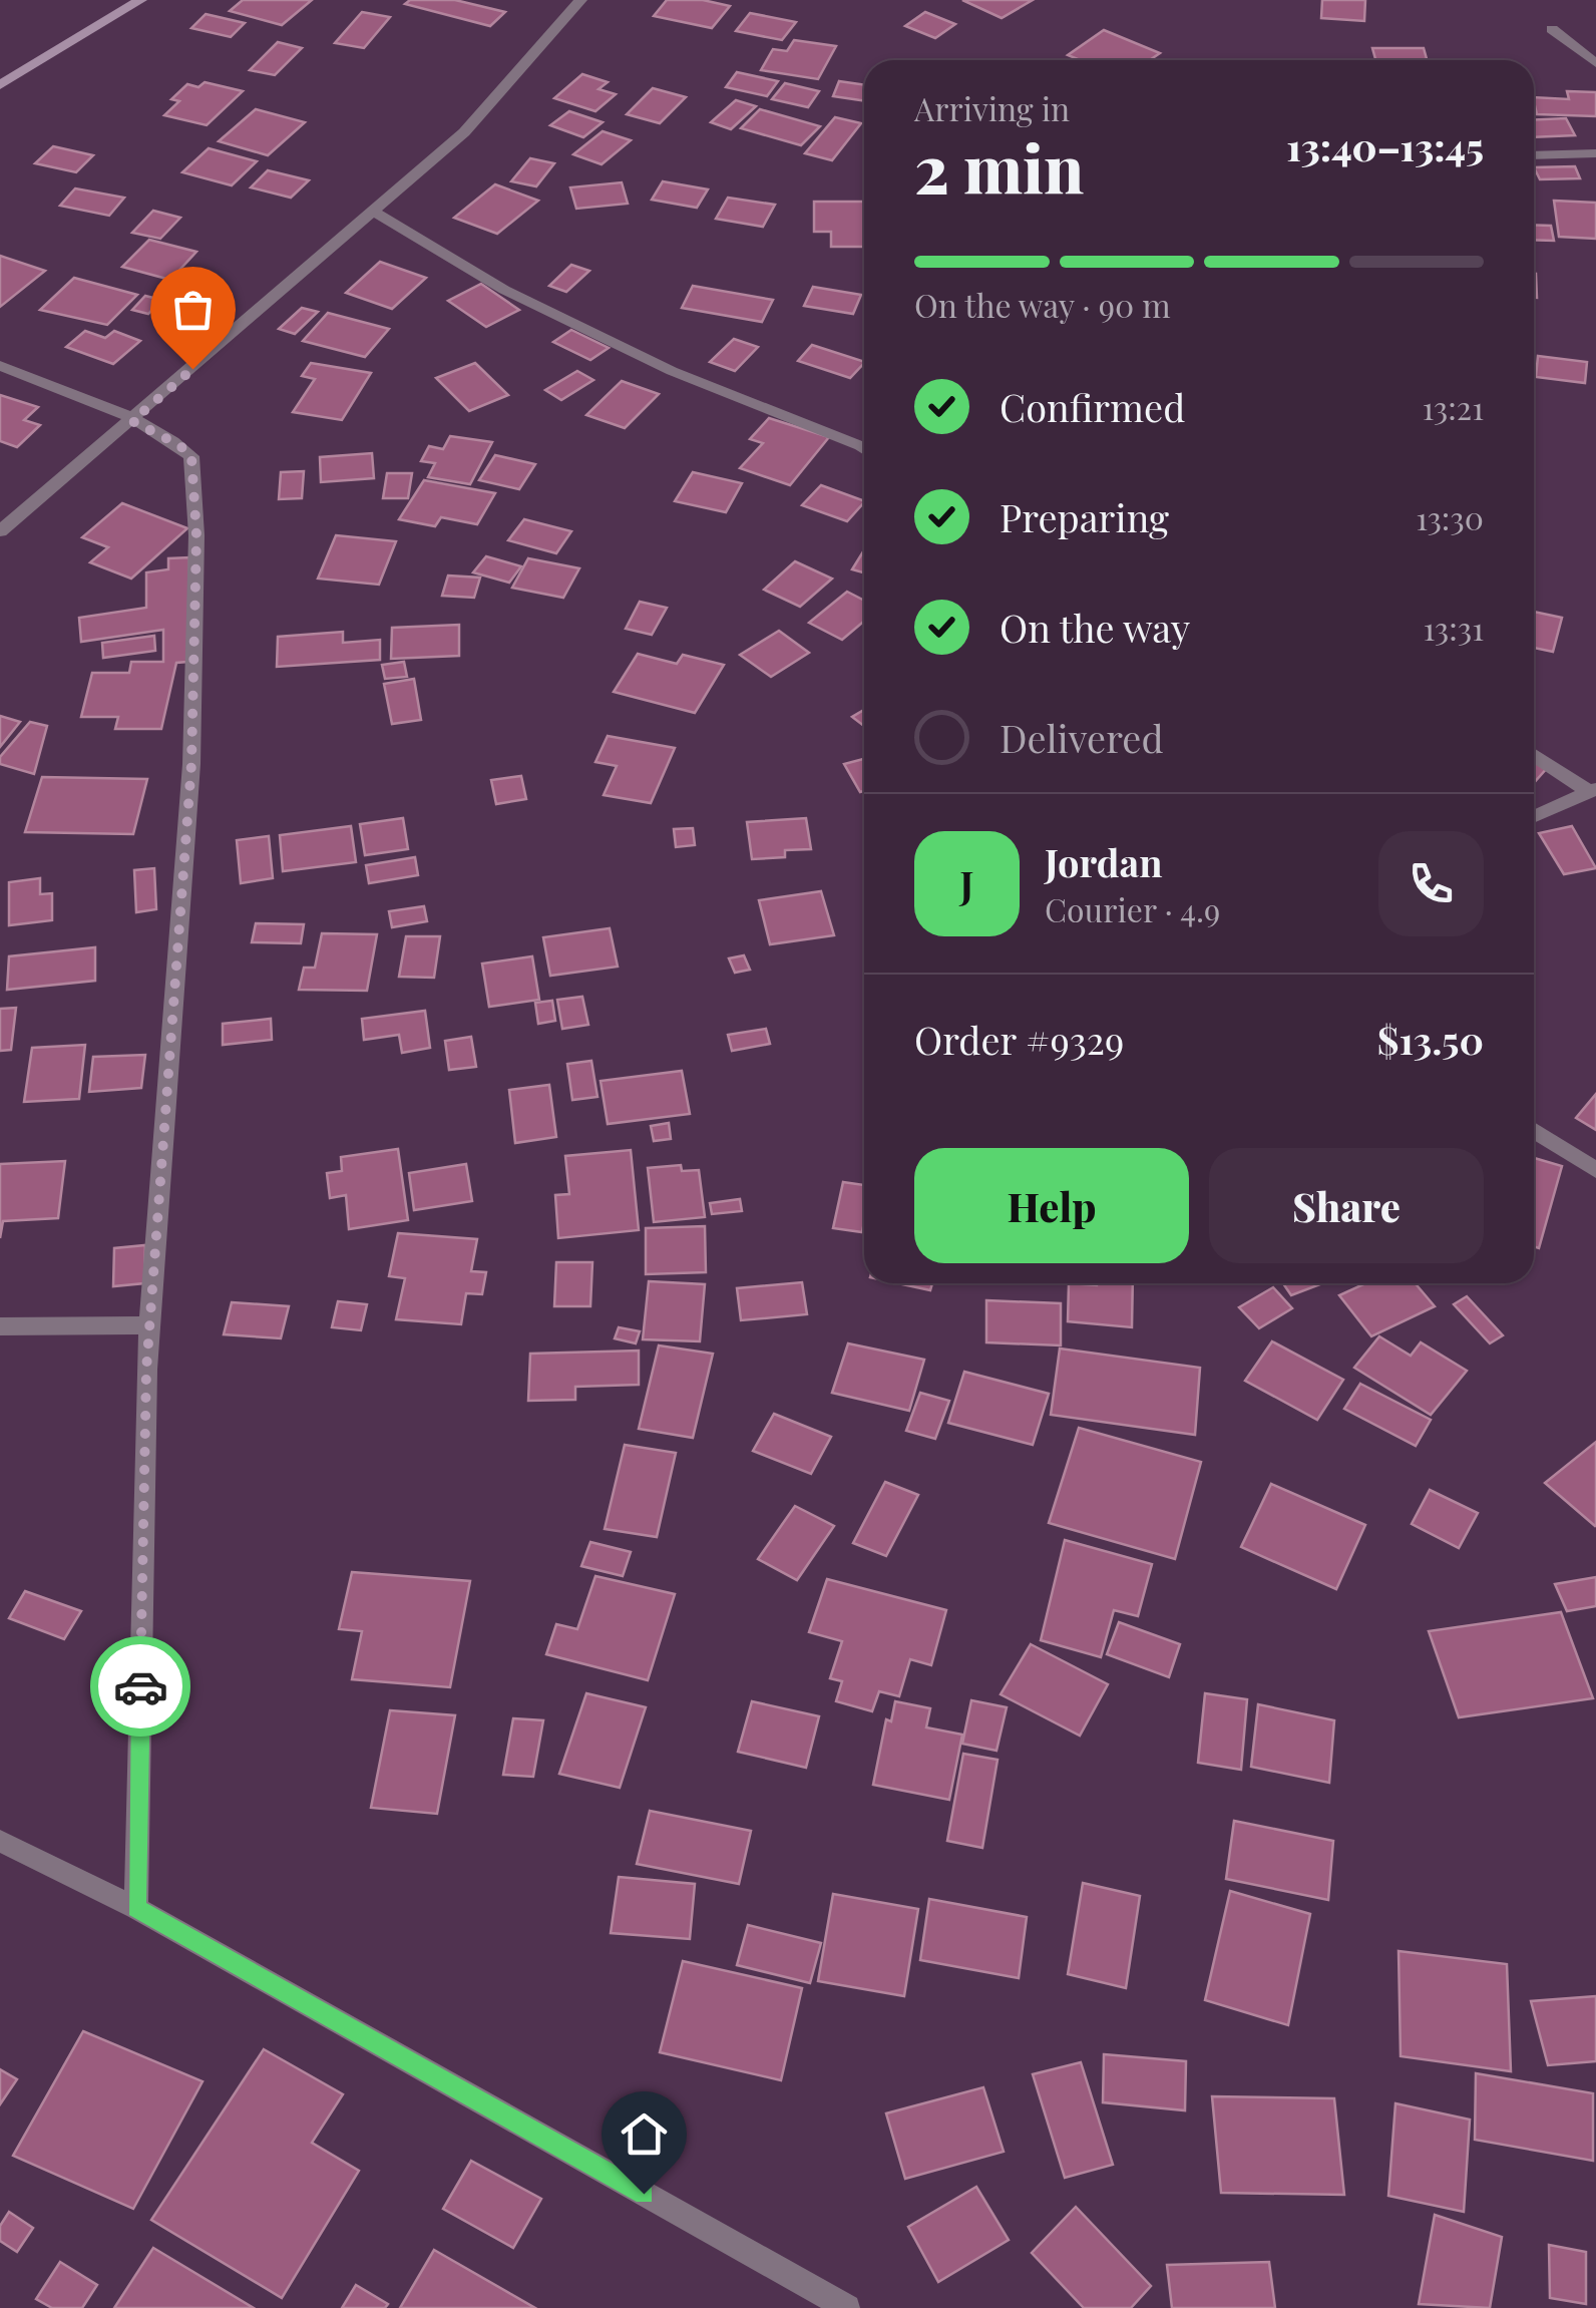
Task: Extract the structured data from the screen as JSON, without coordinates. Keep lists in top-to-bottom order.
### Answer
{
  "page": {
    "heading": ["2 min", "Arriving in", "13:40–13:45"],
    "panel": [
      "Jordan",
      "Courier · 4.9",
      "Order #9329",
      "$13.50"
    ],
    "bar": "On the way · 90 m",
    "list": [
      ["Confirmed", "13:21"],
      ["Preparing", "13:30"],
      ["On the way", "13:31"],
      "Delivered"
    ],
    "round": "J",
    "buttons": ["Help", "Share"]
  }
}
